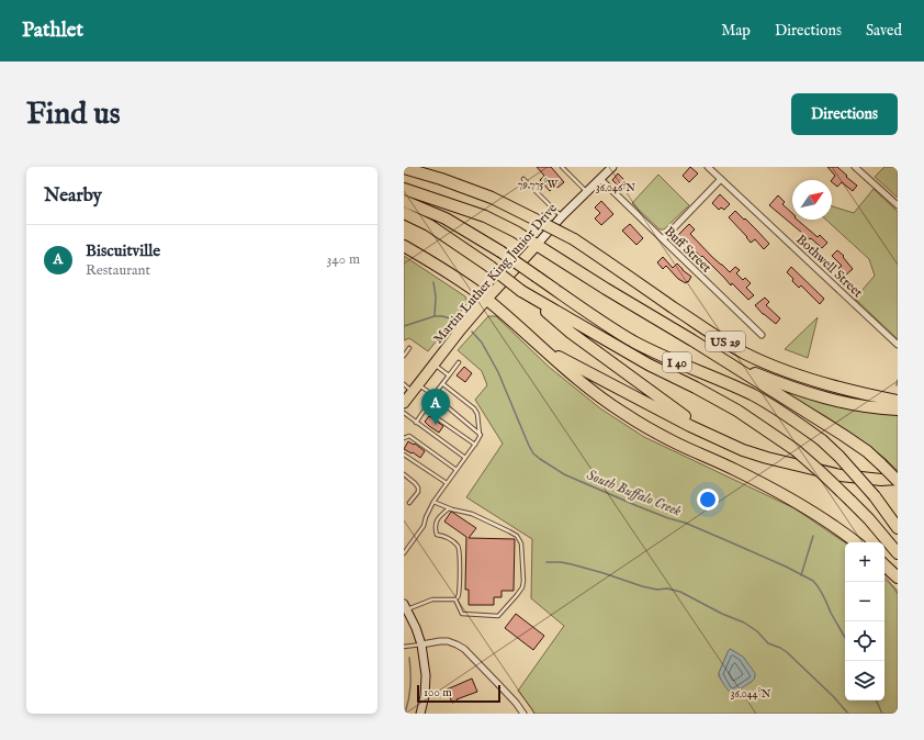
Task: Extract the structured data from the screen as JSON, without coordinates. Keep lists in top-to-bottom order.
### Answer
{
  "streets": {
    "highway": ["Martin Luther King Junior Drive", "US 29", "I 40"],
    "street": ["Buff Street", "Bothwell Street"]
  },
  "crossings": [
    ["Buff Street", "Martin Luther King Junior Drive"]
  ],
  "water": ["South Buffalo Creek"],
  "scale_bar": "100 m",
  "north": "top right",
  "page": {
    "header": "Pathlet",
    "nav": ["Map", "Directions", "Saved"],
    "buttons": "Directions",
    "title": "Find us",
    "heading": "Nearby",
    "list": [
      {
        "mark": "A",
        "name": "Biscuitville",
        "note": "Restaurant",
        "value": "340 m"
      }
    ],
    "pins": "A",
    "map_buttons": ["+", "−"],
    "scale": "100 m"
  },
  "coordinates": ["79.775°W", "36.046°N", "36.044°N"]
}
